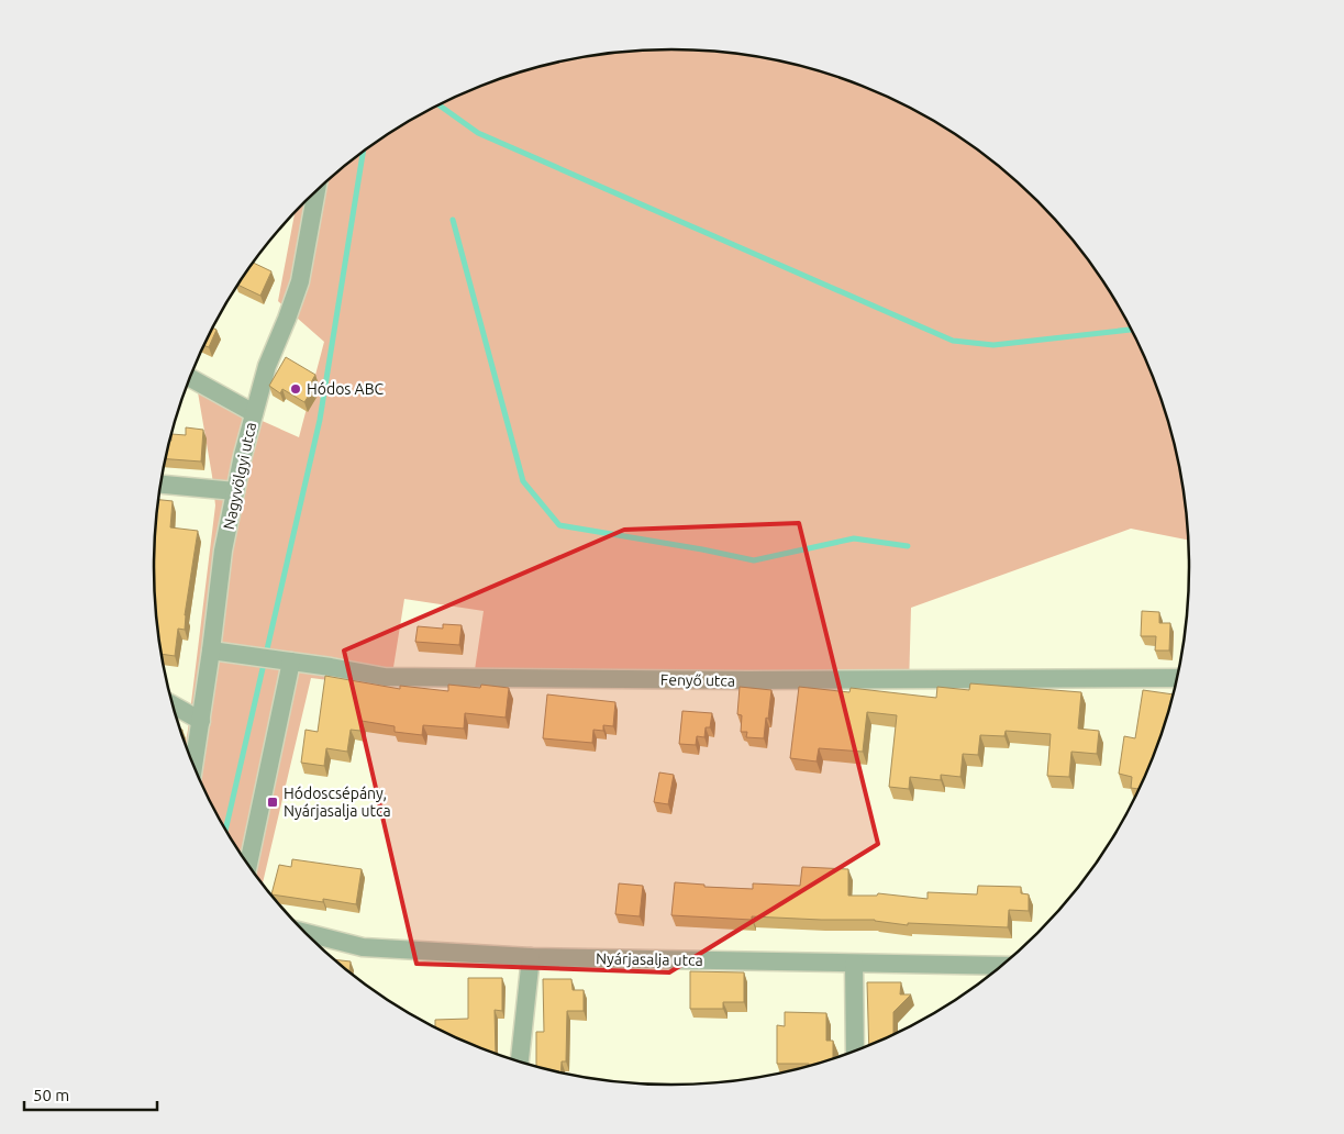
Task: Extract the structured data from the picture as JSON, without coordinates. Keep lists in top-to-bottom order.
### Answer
{
  "streets": {
    "street": ["Nagyvölgyi utca", "Fenyő utca", "Nyárjasalja utca"]
  },
  "crossings": [
    ["Nagyvölgyi utca", "Fenyő utca"]
  ],
  "places": {
    "other": ["Hódos ABC"],
    "transit": ["Hódoscsépány, Nyárjasalja utca"]
  },
  "scale_bar": "50 m"
}
